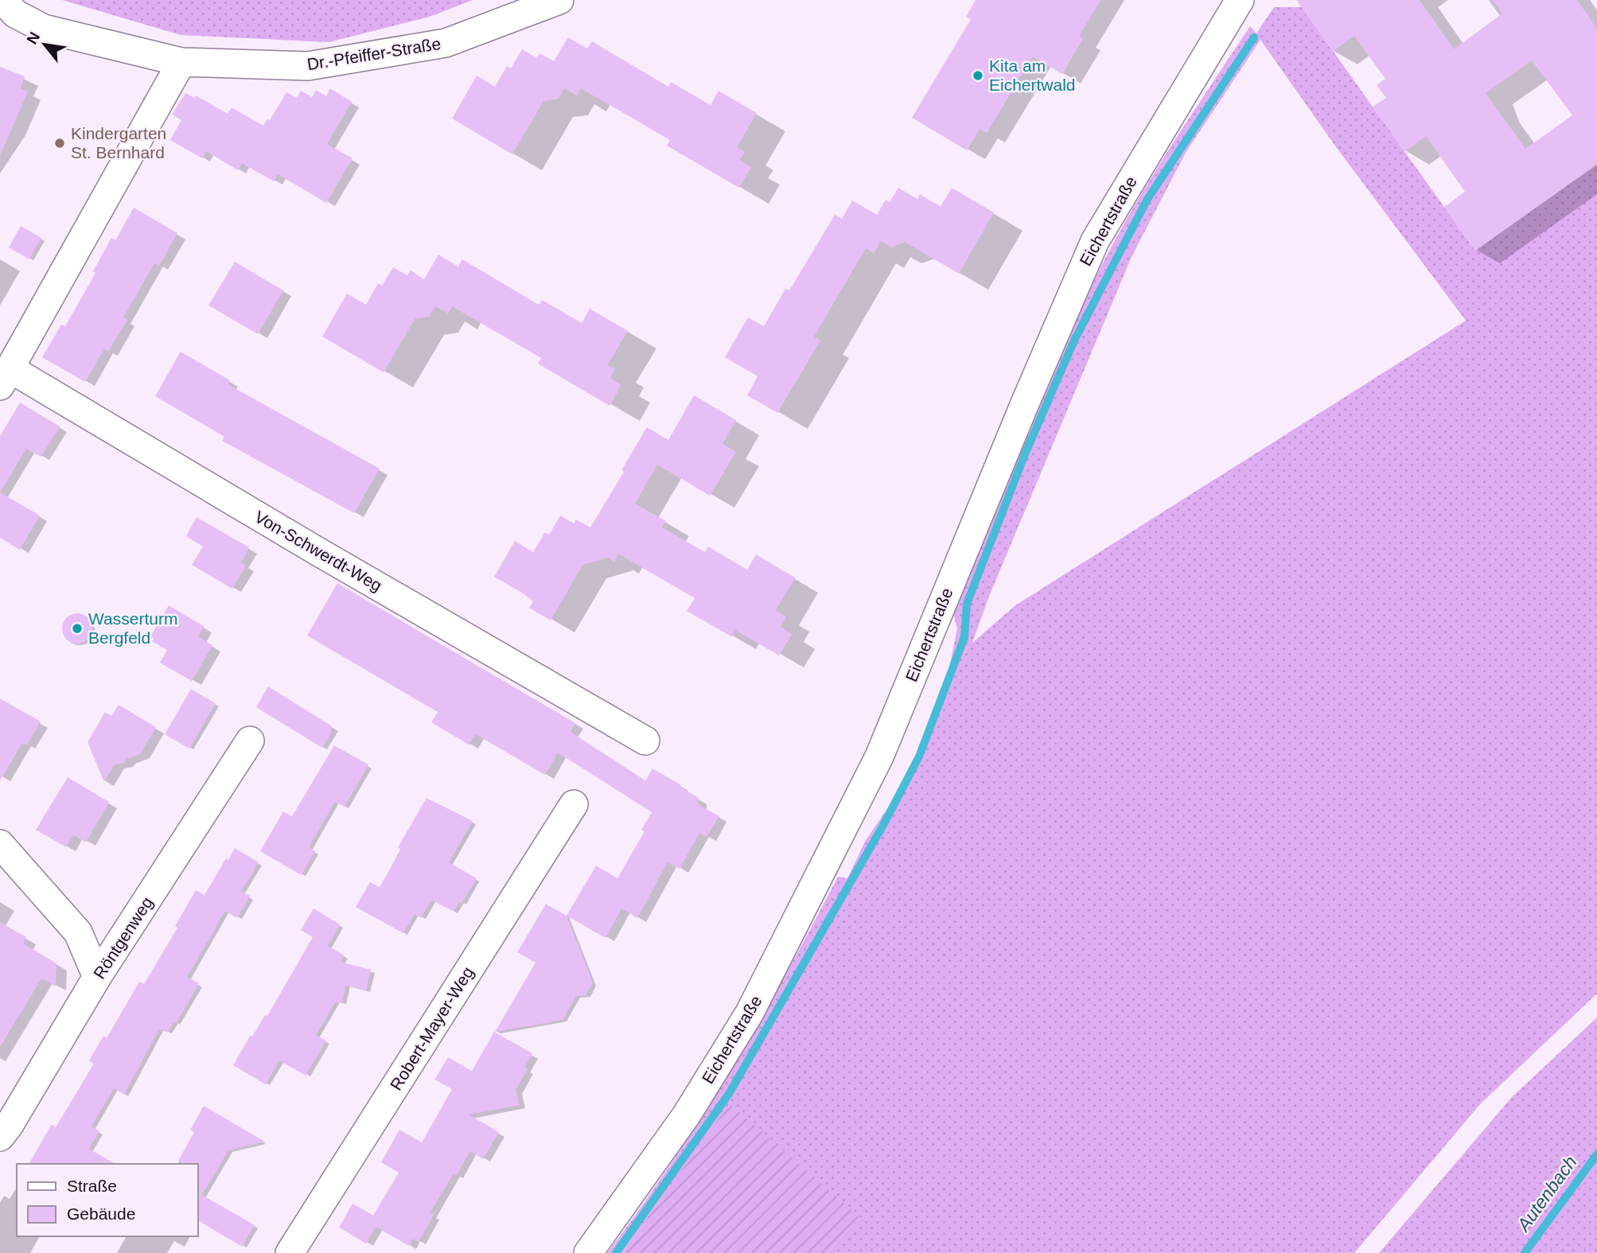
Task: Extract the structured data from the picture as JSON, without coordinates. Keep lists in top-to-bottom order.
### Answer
{
  "streets": {
    "street": [
      "Dr.-Pfeiffer-Straße",
      "Eichertstraße",
      "Von-Schwerdt-Weg",
      "Röntgenweg",
      "Robert-Mayer-Weg"
    ]
  },
  "water": ["Autenbach"],
  "places": ["Kita am Eichertwald", "Kindergarten St. Bernhard", "Wasserturm Bergfeld"],
  "legend": ["Straße", "Gebäude"],
  "north": "top left"
}
